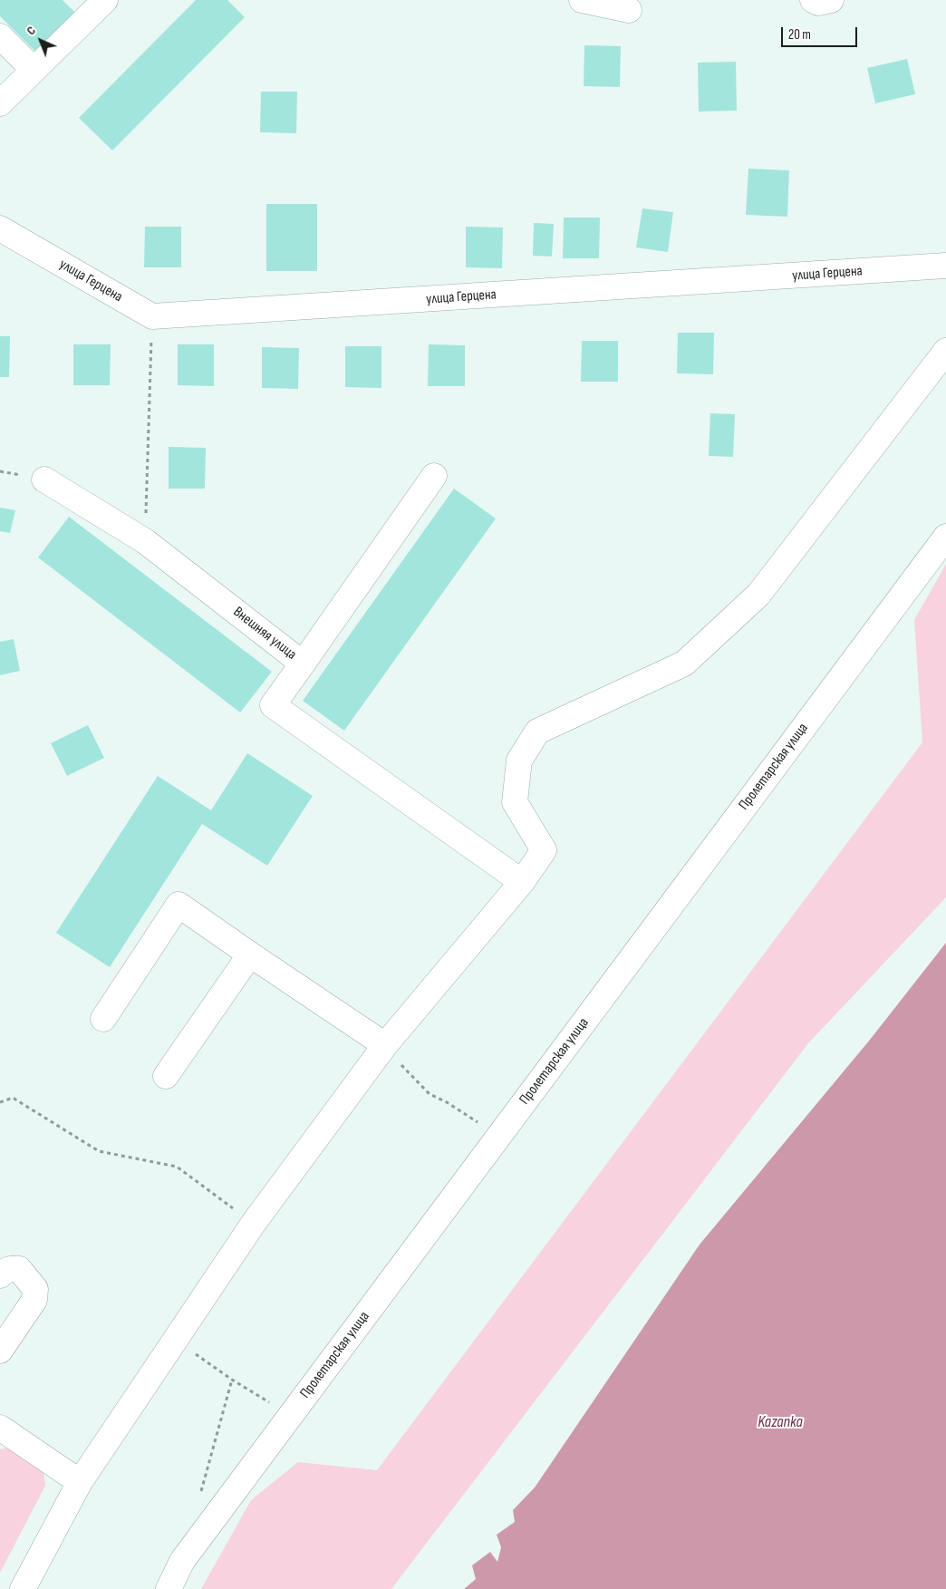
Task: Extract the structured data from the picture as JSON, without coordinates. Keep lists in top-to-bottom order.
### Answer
{
  "streets": {
    "street": ["улица Герцена", "Внешняя улица", "Пролетарская улица"]
  },
  "water": ["Kazanka"],
  "scale_bar": "20 m",
  "north": "top left"
}
